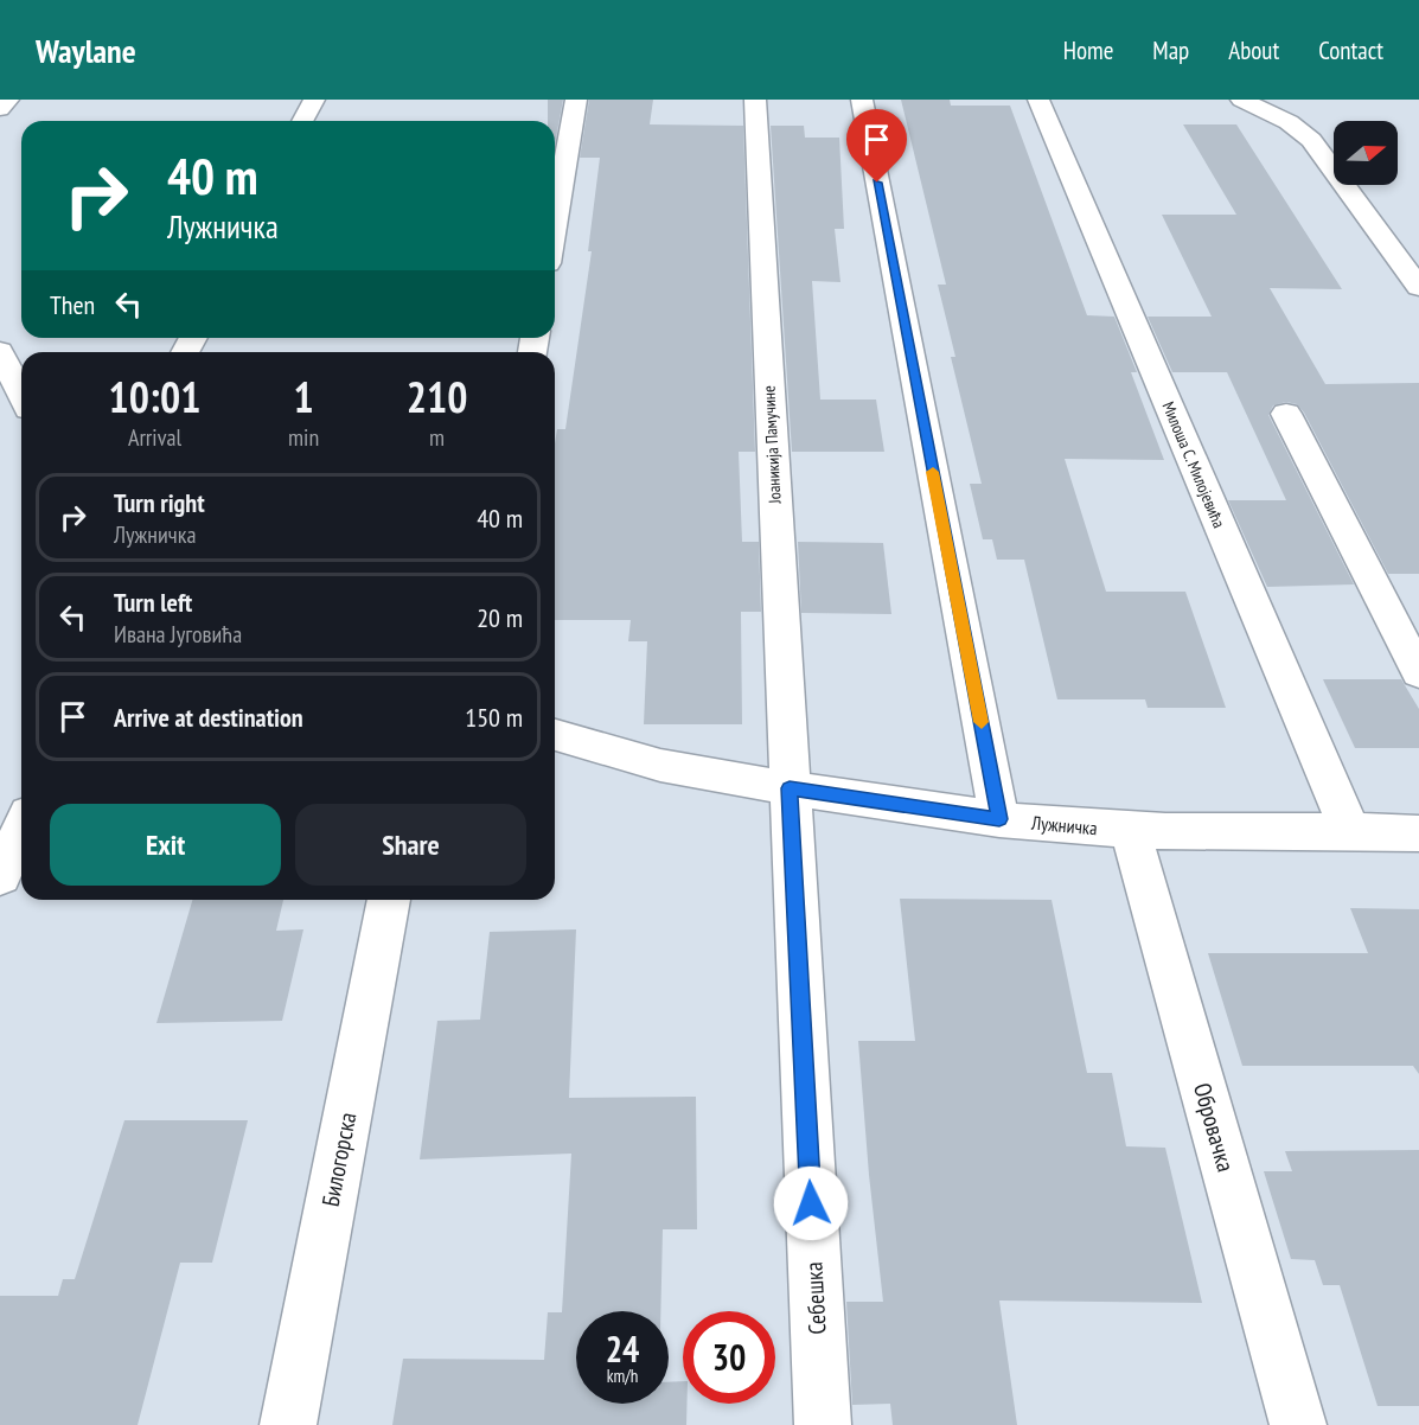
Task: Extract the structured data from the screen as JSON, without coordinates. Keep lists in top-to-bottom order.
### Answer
{
  "streets": {
    "street": [
      "Јоаникија Памучине",
      "Милоша С. Милојевића",
      "Лужничка",
      "Обровачка",
      "Билогорска",
      "Себешка"
    ]
  },
  "crossings": [
    ["Јоаникија Памучине", "Лужничка"],
    ["Јоаникија Памучине", "Себешка"],
    ["Милоша С. Милојевића", "Лужничка"],
    ["Лужничка", "Обровачка"],
    ["Лужничка", "Себешка"]
  ],
  "north": "right",
  "page": {
    "header": "Waylane",
    "nav": [
      "Home",
      "Map",
      "About",
      "Contact"
    ],
    "turn": ["40 m", "Лужничка"],
    "then": "Then",
    "eta": [
      "10:01",
      "Arrival",
      "1",
      "min",
      "210",
      "m"
    ],
    "list": [
      {
        "name": "Turn right",
        "note": "Лужничка",
        "value": "40 m"
      },
      {
        "name": "Turn left",
        "note": "Ивана Југовића",
        "value": "20 m"
      },
      {
        "name": "Arrive at destination",
        "value": "150 m"
      }
    ],
    "buttons": ["Exit", "Share"],
    "speed": "24 km/h",
    "limit": "30"
  }
}
